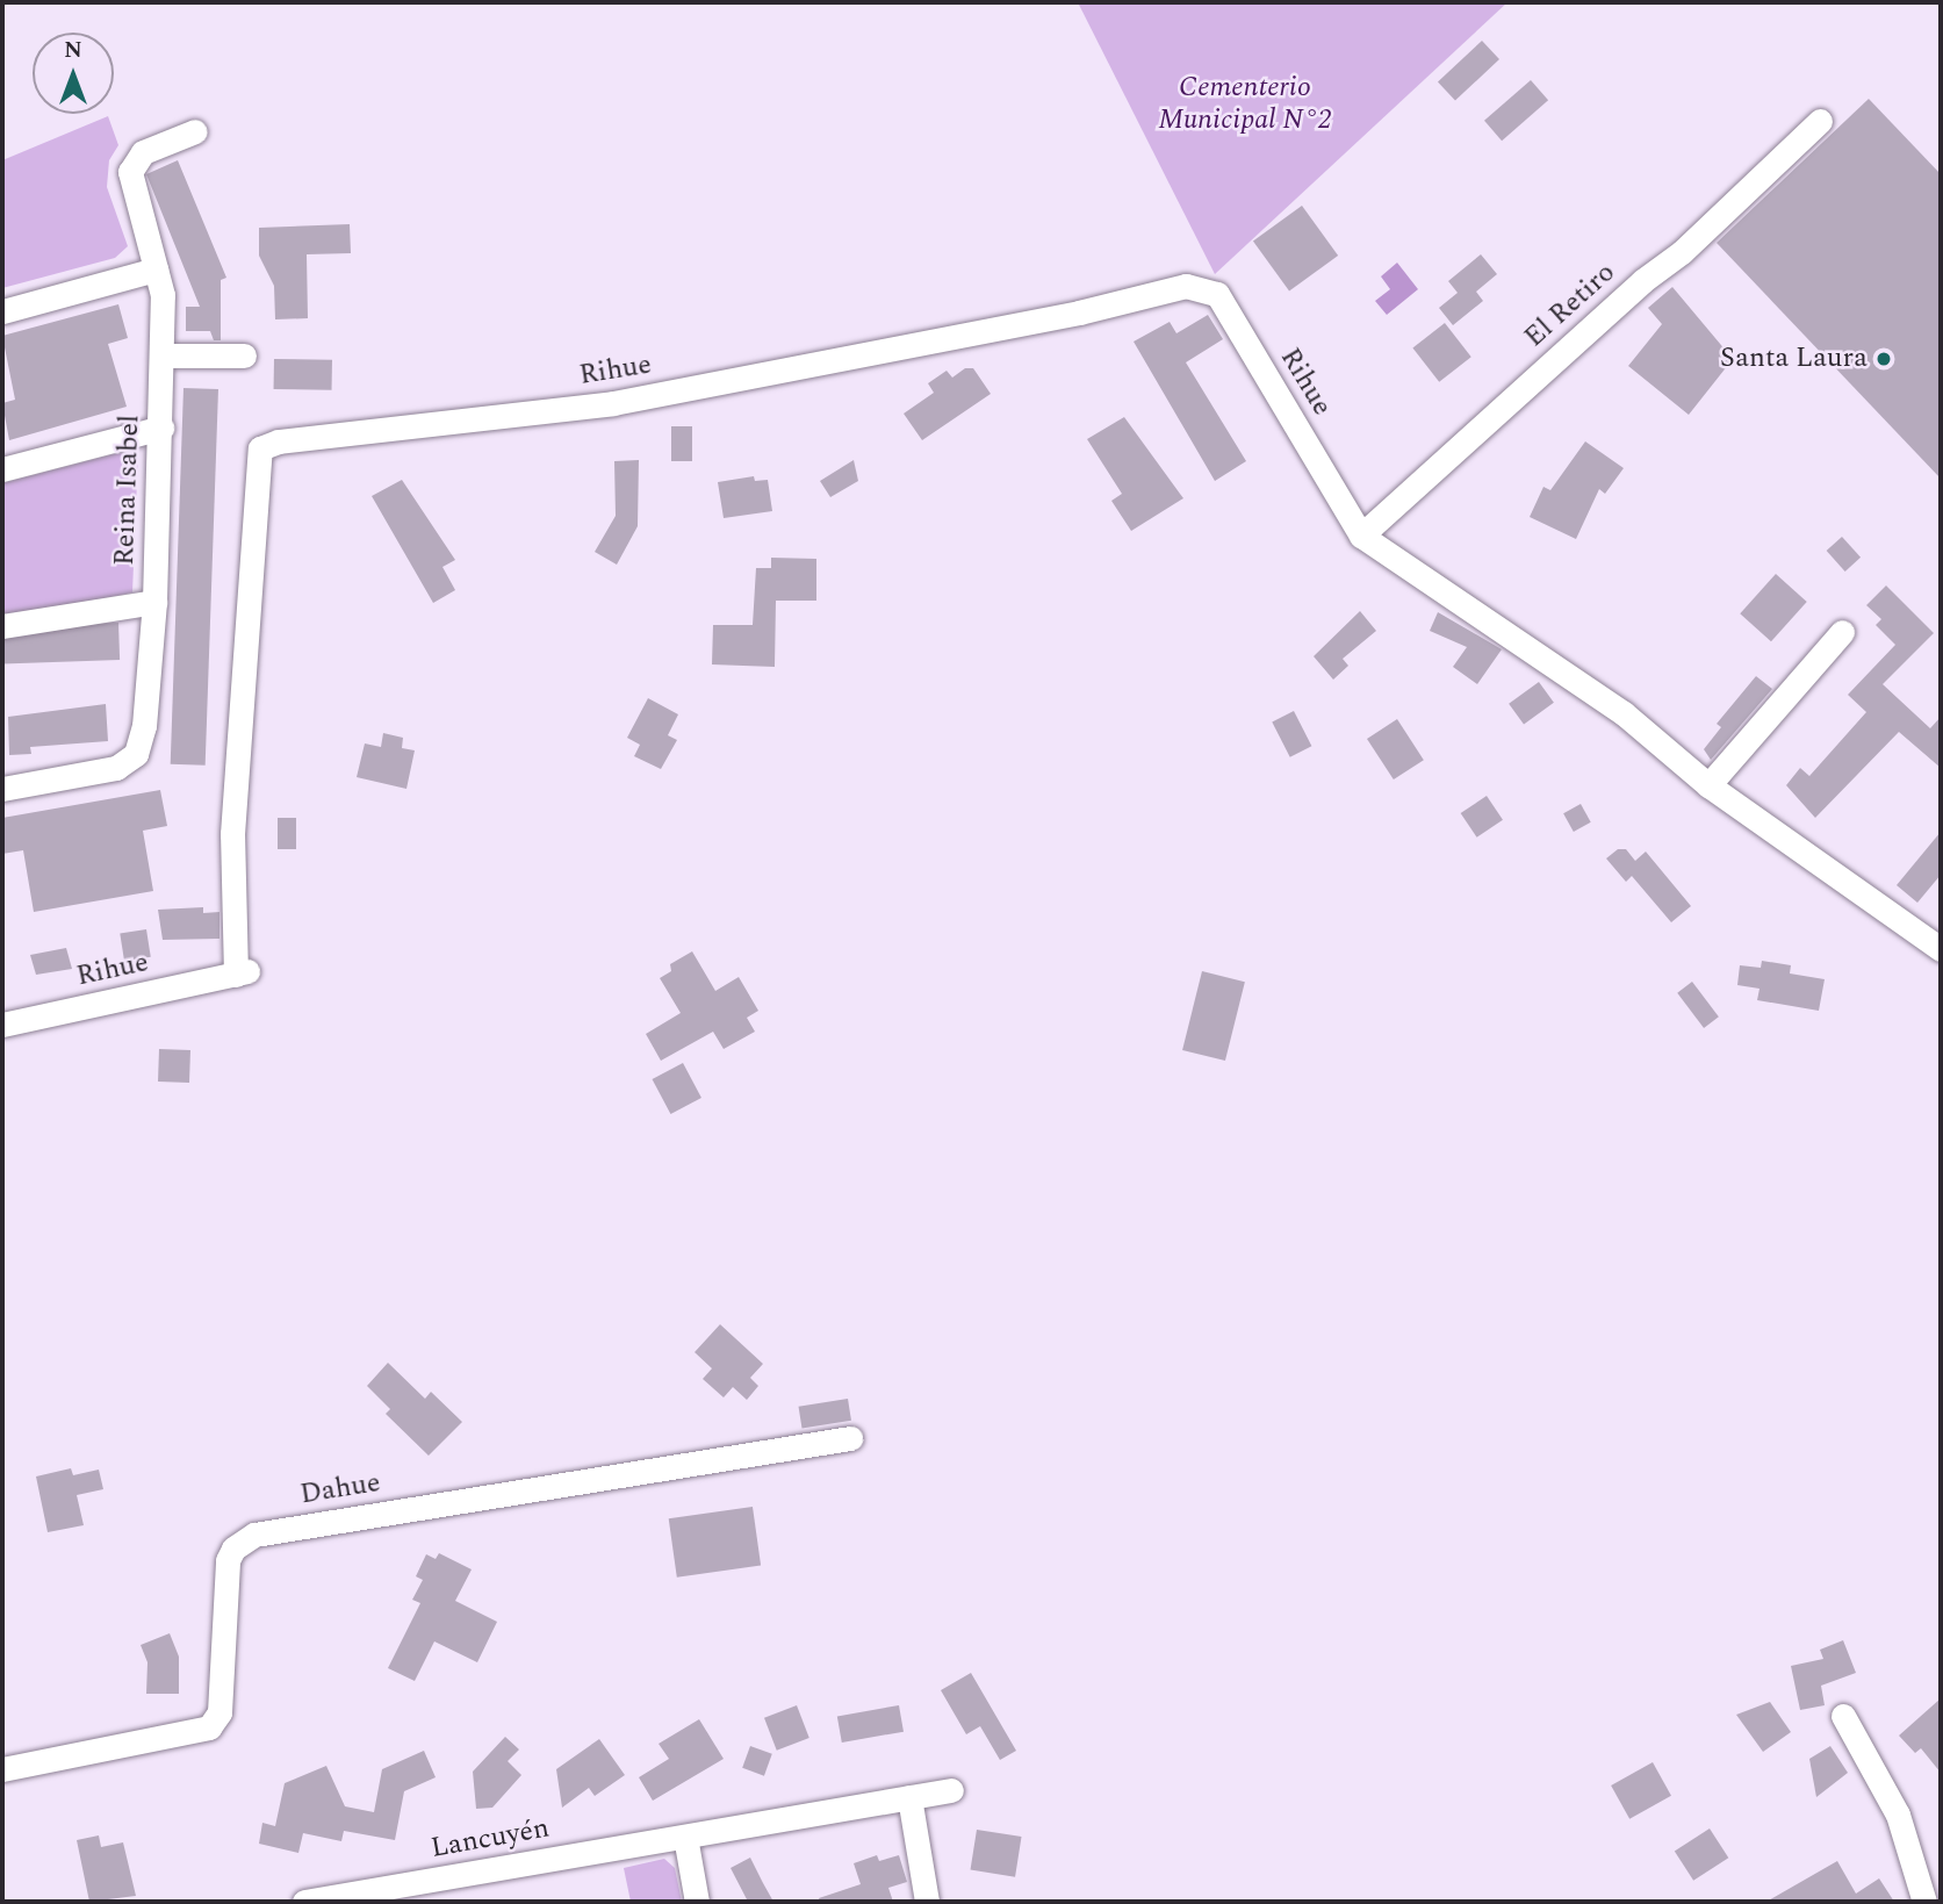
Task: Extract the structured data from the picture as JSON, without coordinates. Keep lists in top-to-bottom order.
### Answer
{
  "streets": {
    "street": [
      "El Retiro",
      "Rihue",
      "Reina Isabel",
      "Dahue",
      "Lancuyén"
    ]
  },
  "crossings": [
    ["El Retiro", "Rihue"]
  ],
  "parks": ["Cementerio Municipal N°2"],
  "places": ["Santa Laura"],
  "north": "top"
}
